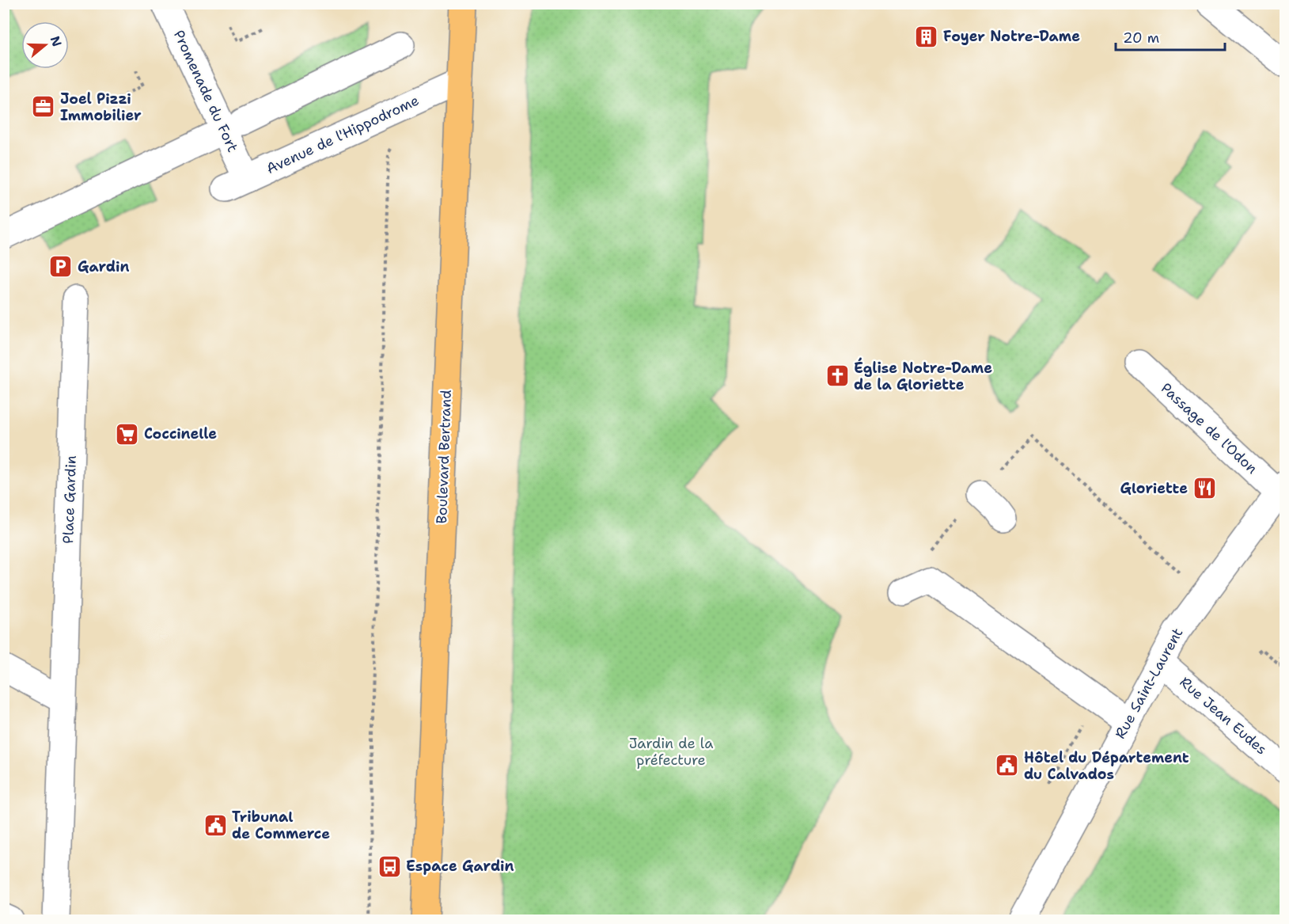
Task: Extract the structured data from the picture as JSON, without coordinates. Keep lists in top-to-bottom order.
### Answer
{
  "streets": {
    "main road": ["Boulevard Bertrand"],
    "street": [
      "Promenade du Fort",
      "Avenue de l'Hippodrome",
      "Passage de l'Odon",
      "Place Gardin",
      "Rue Saint-Laurent",
      "Rue Jean Eudes"
    ]
  },
  "crossings": [
    ["Promenade du Fort", "Avenue de l'Hippodrome"],
    ["Avenue de l'Hippodrome", "Boulevard Bertrand"],
    ["Passage de l'Odon", "Rue Saint-Laurent"],
    ["Rue Saint-Laurent", "Rue Jean Eudes"]
  ],
  "parks": ["Jardin de la préfecture"],
  "places": {
    "building": ["Foyer Notre-Dame"],
    "office": ["Joel Pizzi Immobilier"],
    "parking": ["Gardin"],
    "church": ["Église Notre-Dame de la Gloriette"],
    "supermarket": ["Coccinelle"],
    "restaurant": ["Gloriette"],
    "public building": ["Hôtel du Département du Calvados", "Tribunal de Commerce"],
    "bus stop": ["Espace Gardin"]
  },
  "scale_bar": "20 m",
  "north": "right"
}
